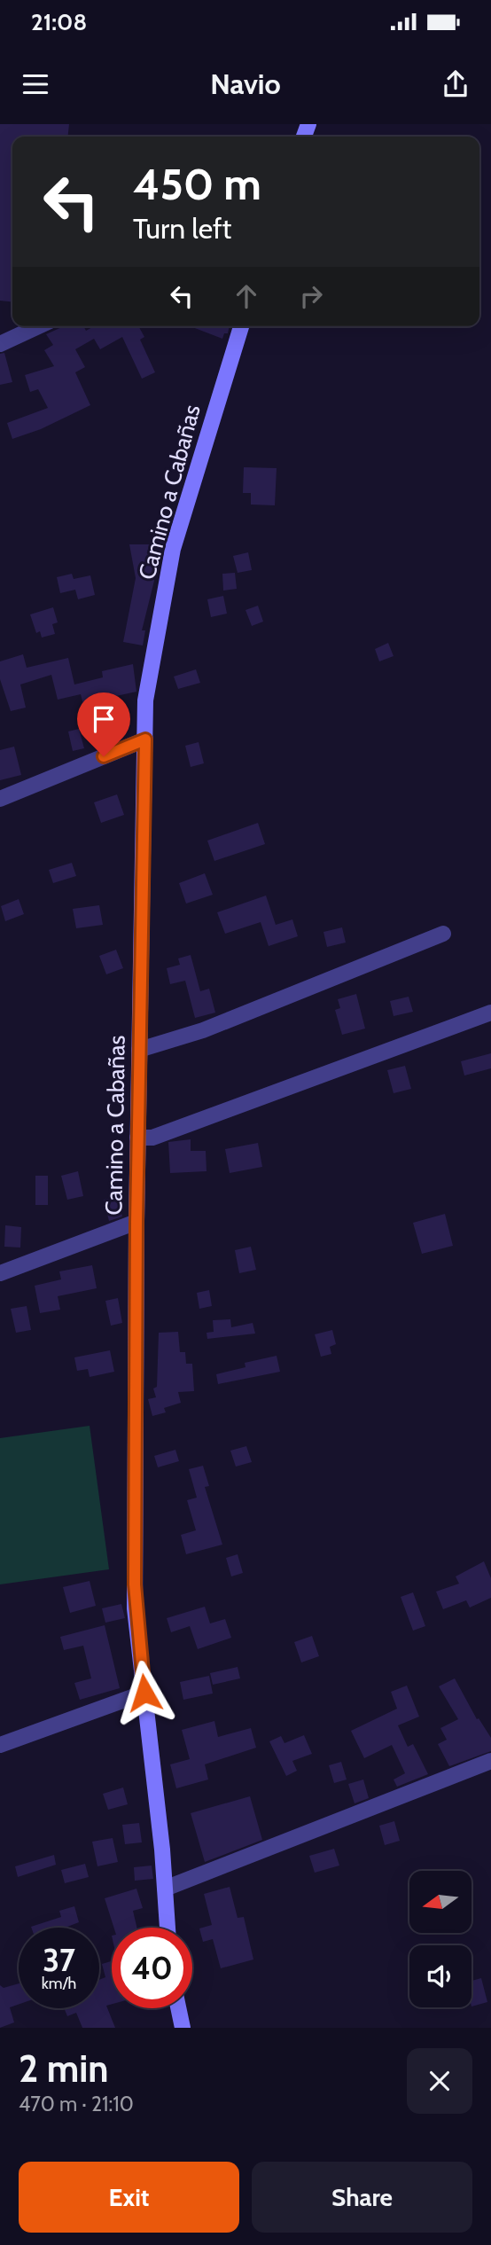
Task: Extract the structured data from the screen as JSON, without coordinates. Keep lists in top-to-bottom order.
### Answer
{
  "streets": {
    "street": ["Camino a Cabañas"]
  },
  "north": "left",
  "page": {
    "status": "21:08",
    "header": "Navio",
    "turn": ["450 m", "Turn left"],
    "speed": "37 km/h",
    "limit": "40",
    "heading": ["2 min", "470 m · 21:10"],
    "buttons": ["Exit", "Share"]
  }
}
